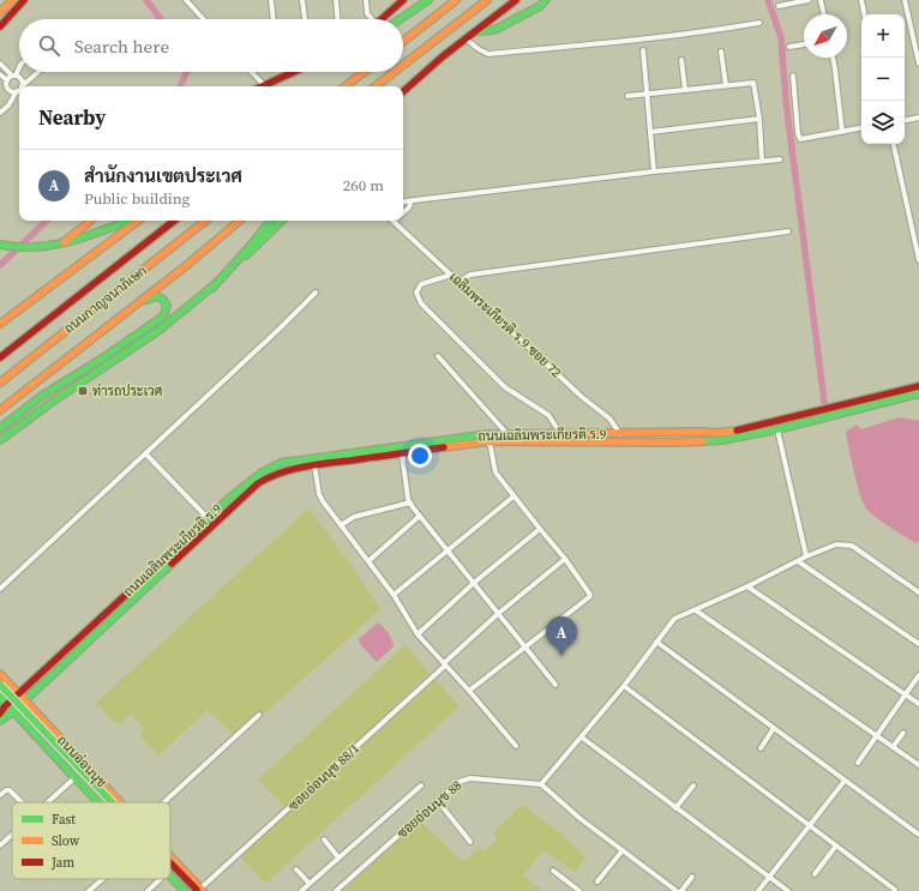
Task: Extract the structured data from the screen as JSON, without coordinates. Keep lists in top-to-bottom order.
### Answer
{
  "streets": {
    "main road": ["ถนนกาญจนาภิเษก", "ถนนเฉลิมพระเกียรติ ร.9", "ถนนอ่อนนุช"],
    "street": ["เฉลิมพระเกียรติ ร.9 ซอย 72", "ซอยอ่อนนุช 88/1", "ซอยอ่อนนุช 88"]
  },
  "crossings": [
    ["เฉลิมพระเกียรติ ร.9 ซอย 72", "ถนนเฉลิมพระเกียรติ ร.9"],
    ["ถนนเฉลิมพระเกียรติ ร.9", "ถนนอ่อนนุช"],
    ["ถนนอ่อนนุช", "ซอยอ่อนนุช 88/1"]
  ],
  "places": {
    "transit": ["ท่ารถประเวศ"]
  },
  "legend": ["Fast", "Slow", "Jam"],
  "north": "bottom left",
  "page": {
    "map_buttons": ["+", "−"],
    "search": "Search here",
    "heading": "Nearby",
    "list": [
      {
        "mark": "A",
        "name": "สำนักงานเขตประเวศ",
        "note": "Public building",
        "value": "260 m"
      }
    ],
    "pins": "A"
  }
}
